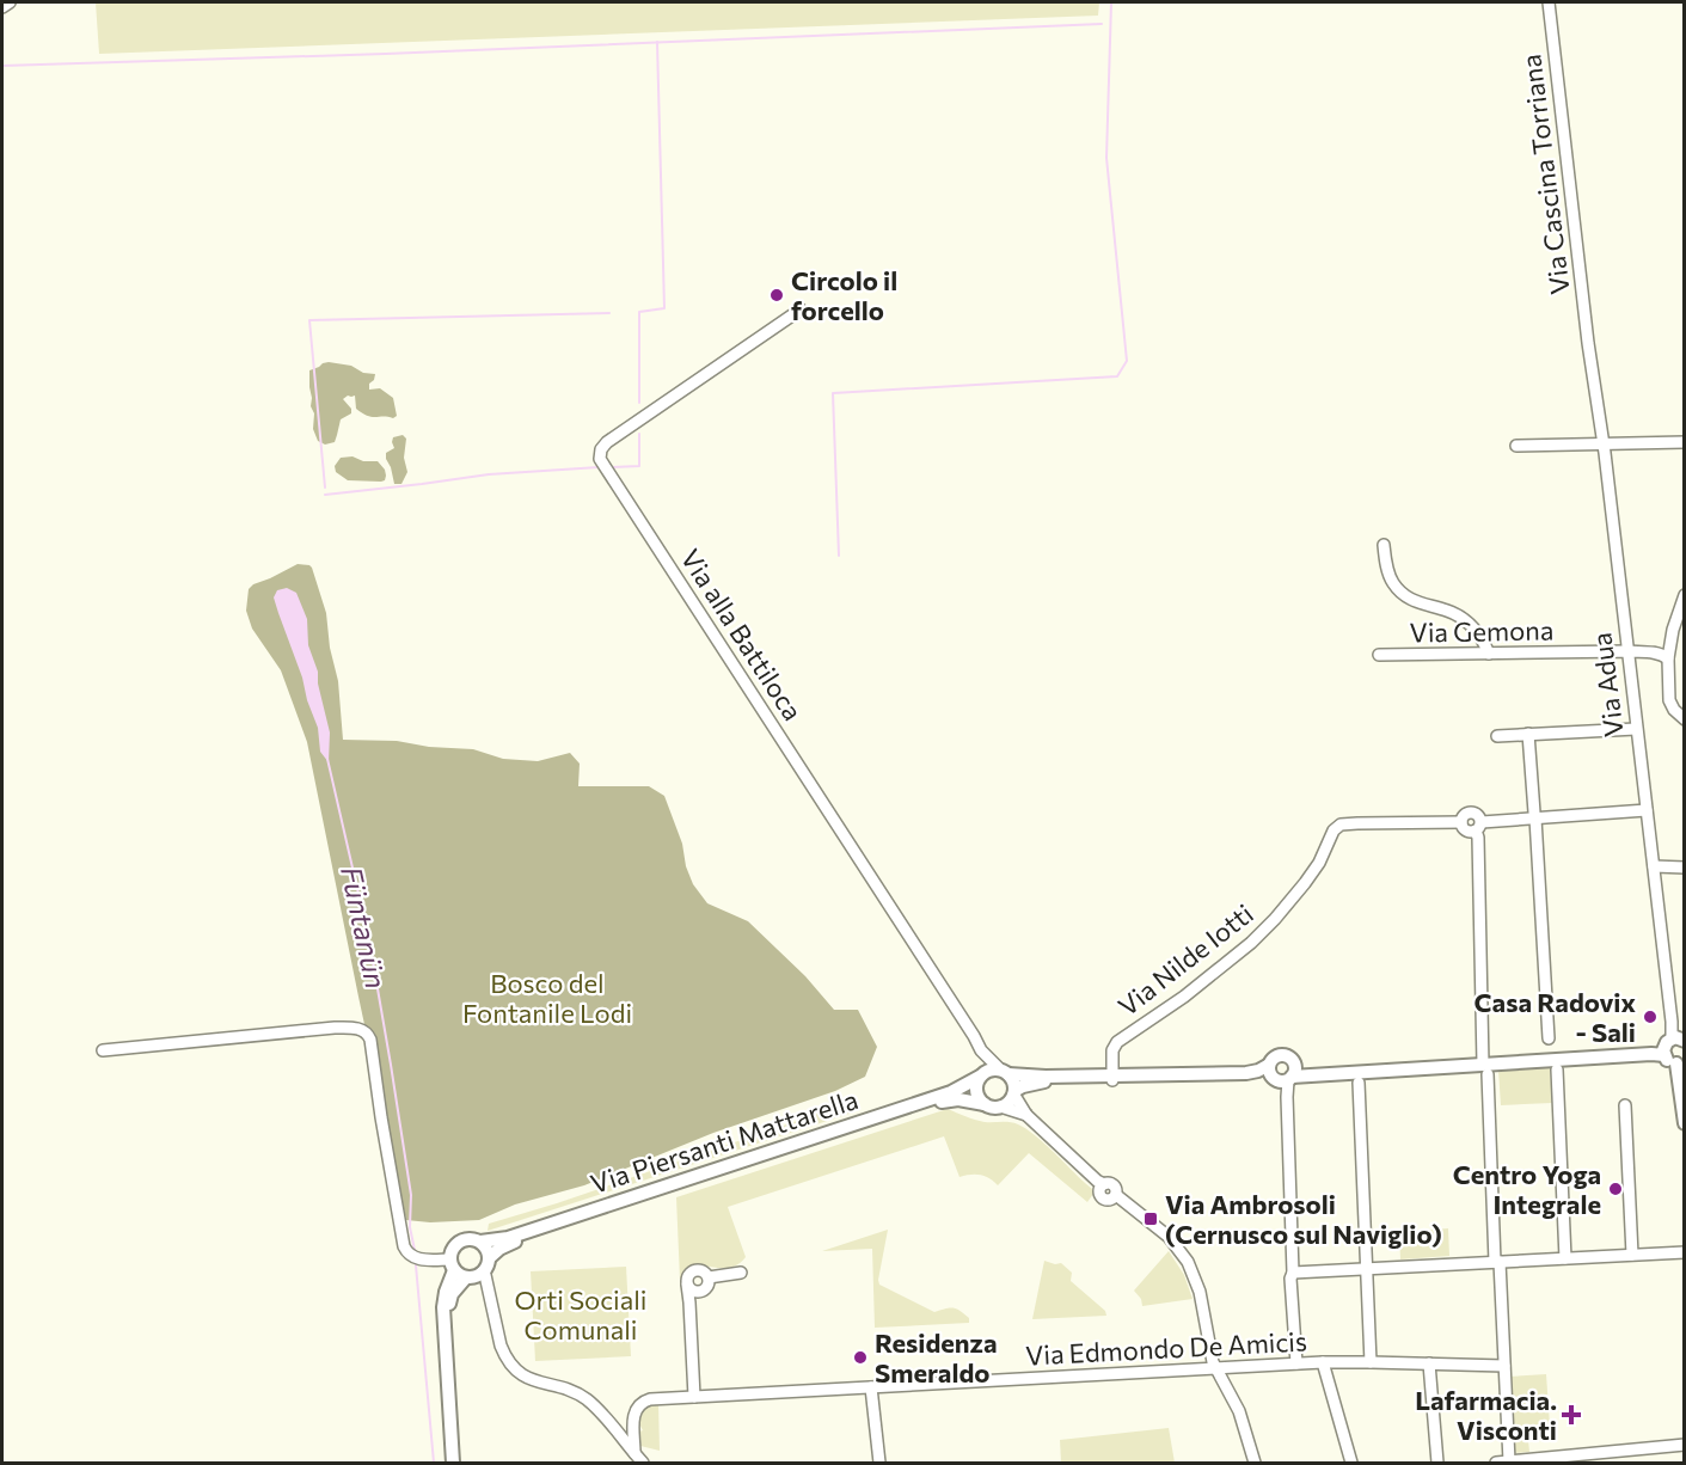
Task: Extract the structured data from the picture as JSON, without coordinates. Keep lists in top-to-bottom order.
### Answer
{
  "streets": {
    "street": [
      "Via Cascina Torriana",
      "Via Gemona",
      "Via alla Battiloca",
      "Via Adua",
      "Via Nilde Iotti",
      "Via Piersanti Mattarella",
      "Via Edmondo De Amicis"
    ]
  },
  "crossings": [
    ["Via Cascina Torriana", "Via Adua"],
    ["Via Gemona", "Via Adua"],
    ["Via alla Battiloca", "Via Piersanti Mattarella"]
  ],
  "water": ["Füntanün"],
  "parks": ["Bosco del Fontanile Lodi", "Orti Sociali Comunali"],
  "places": {
    "other": [
      "Circolo il forcello",
      "Casa Radovix - Sali",
      "Centro Yoga Integrale",
      "Residenza Smeraldo"
    ],
    "transit": ["Via Ambrosoli (Cernusco sul Naviglio)"],
    "health": ["Lafarmacia. Visconti"]
  }
}
